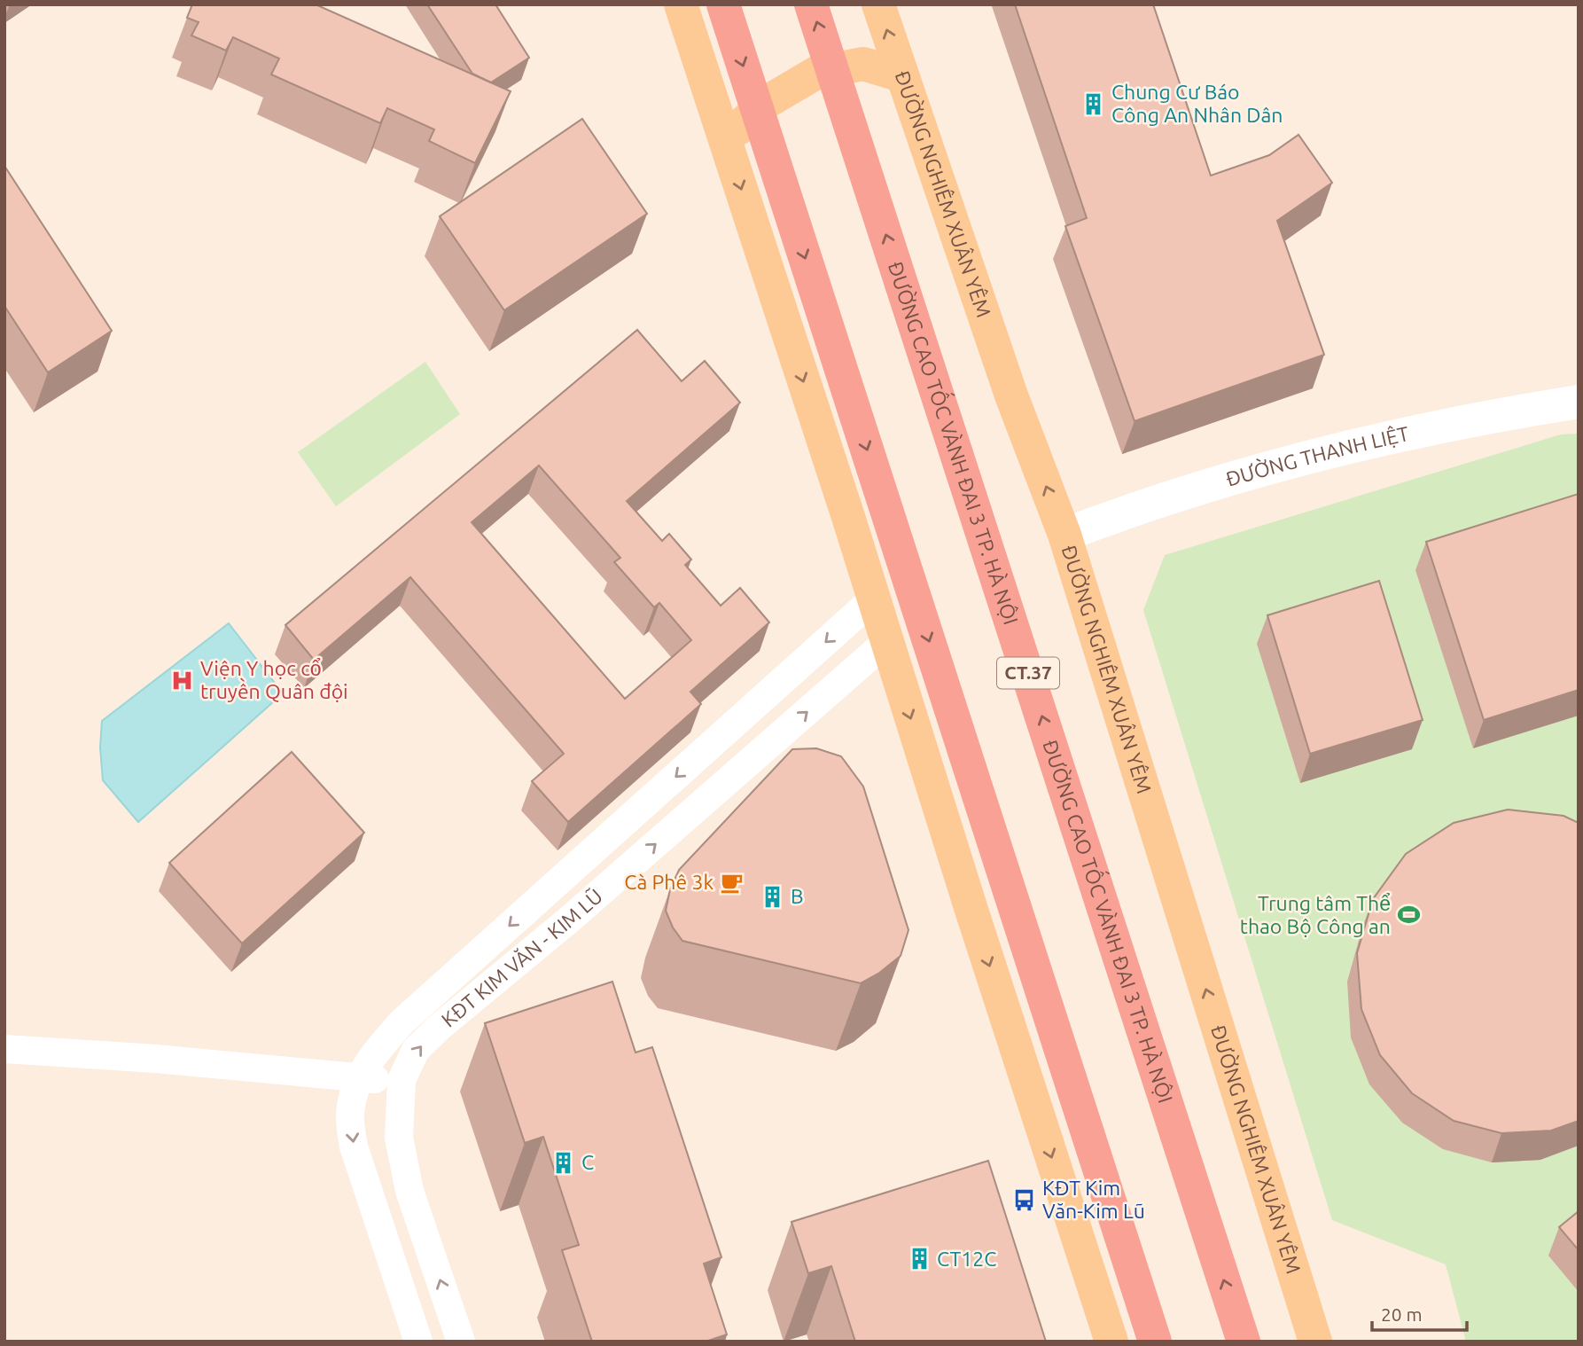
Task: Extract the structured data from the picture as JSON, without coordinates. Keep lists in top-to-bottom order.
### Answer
{
  "streets": {
    "highway": ["ĐƯỜNG CAO TỐC VÀNH ĐAI 3 TP. HÀ NỘI", "CT.37"],
    "main road": ["ĐƯỜNG NGHIÊM XUÂN YÊM"],
    "street": ["ĐƯỜNG THANH LIỆT", "KĐT KIM VĂN - KIM LŨ"]
  },
  "crossings": [
    ["ĐƯỜNG NGHIÊM XUÂN YÊM", "ĐƯỜNG THANH LIỆT"]
  ],
  "places": {
    "building": [
      "Chung Cư Báo Công An Nhân Dân",
      "B",
      "C",
      "CT12C"
    ],
    "hospital": ["Viện Y học cổ truyền Quân đội"],
    "cafe": ["Cà Phê 3k"],
    "sports": ["Trung tâm Thể thao Bộ Công an"],
    "bus stop": ["KĐT Kim Văn-Kim Lũ"]
  },
  "scale_bar": "20 m"
}
